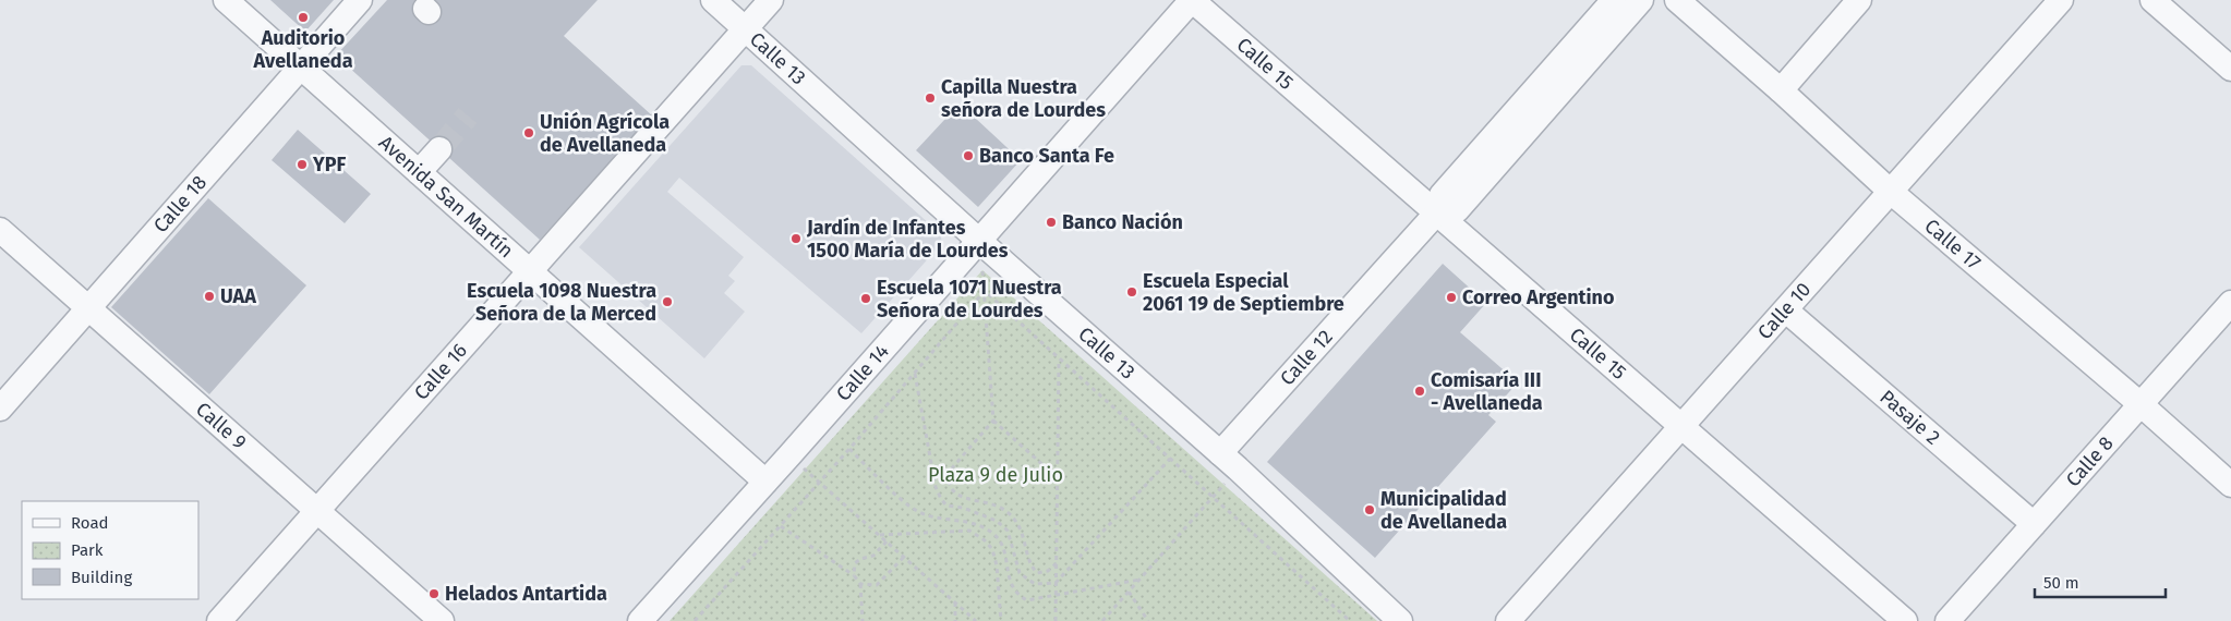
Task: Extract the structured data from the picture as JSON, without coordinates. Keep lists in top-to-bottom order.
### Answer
{
  "streets": {
    "street": [
      "Calle 13",
      "Calle 15",
      "Avenida San Martín",
      "Calle 18",
      "Calle 17",
      "Calle 10",
      "Calle 12",
      "Calle 16",
      "Calle 14",
      "Pasaje 2",
      "Calle 9",
      "Calle 8"
    ]
  },
  "crossings": [
    ["Calle 13", "Calle 12"],
    ["Calle 13", "Calle 16"],
    ["Calle 13", "Calle 14"],
    ["Calle 15", "Calle 10"],
    ["Calle 15", "Calle 12"],
    ["Calle 15", "Calle 14"],
    ["Avenida San Martín", "Calle 18"],
    ["Avenida San Martín", "Calle 16"],
    ["Avenida San Martín", "Calle 14"],
    ["Calle 18", "Calle 9"],
    ["Calle 17", "Calle 10"],
    ["Calle 17", "Calle 8"],
    ["Calle 10", "Pasaje 2"],
    ["Calle 16", "Calle 9"],
    ["Pasaje 2", "Calle 8"]
  ],
  "parks": ["Plaza 9 de Julio"],
  "places": [
    "Auditorio Avellaneda",
    "Capilla Nuestra señora de Lourdes",
    "Unión Agrícola de Avellaneda",
    "Banco Santa Fe",
    "YPF",
    "Banco Nación",
    "Jardín de Infantes 1500 María de Lourdes",
    "Escuela Especial 2061 19 de Septiembre",
    "UAA",
    "Correo Argentino",
    "Escuela 1071 Nuestra Señora de Lourdes",
    "Escuela 1098 Nuestra Señora de la Merced",
    "Comisaría III - Avellaneda",
    "Municipalidad de Avellaneda",
    "Helados Antartida"
  ],
  "legend": ["Road", "Park", "Building"],
  "scale_bar": "50 m"
}
